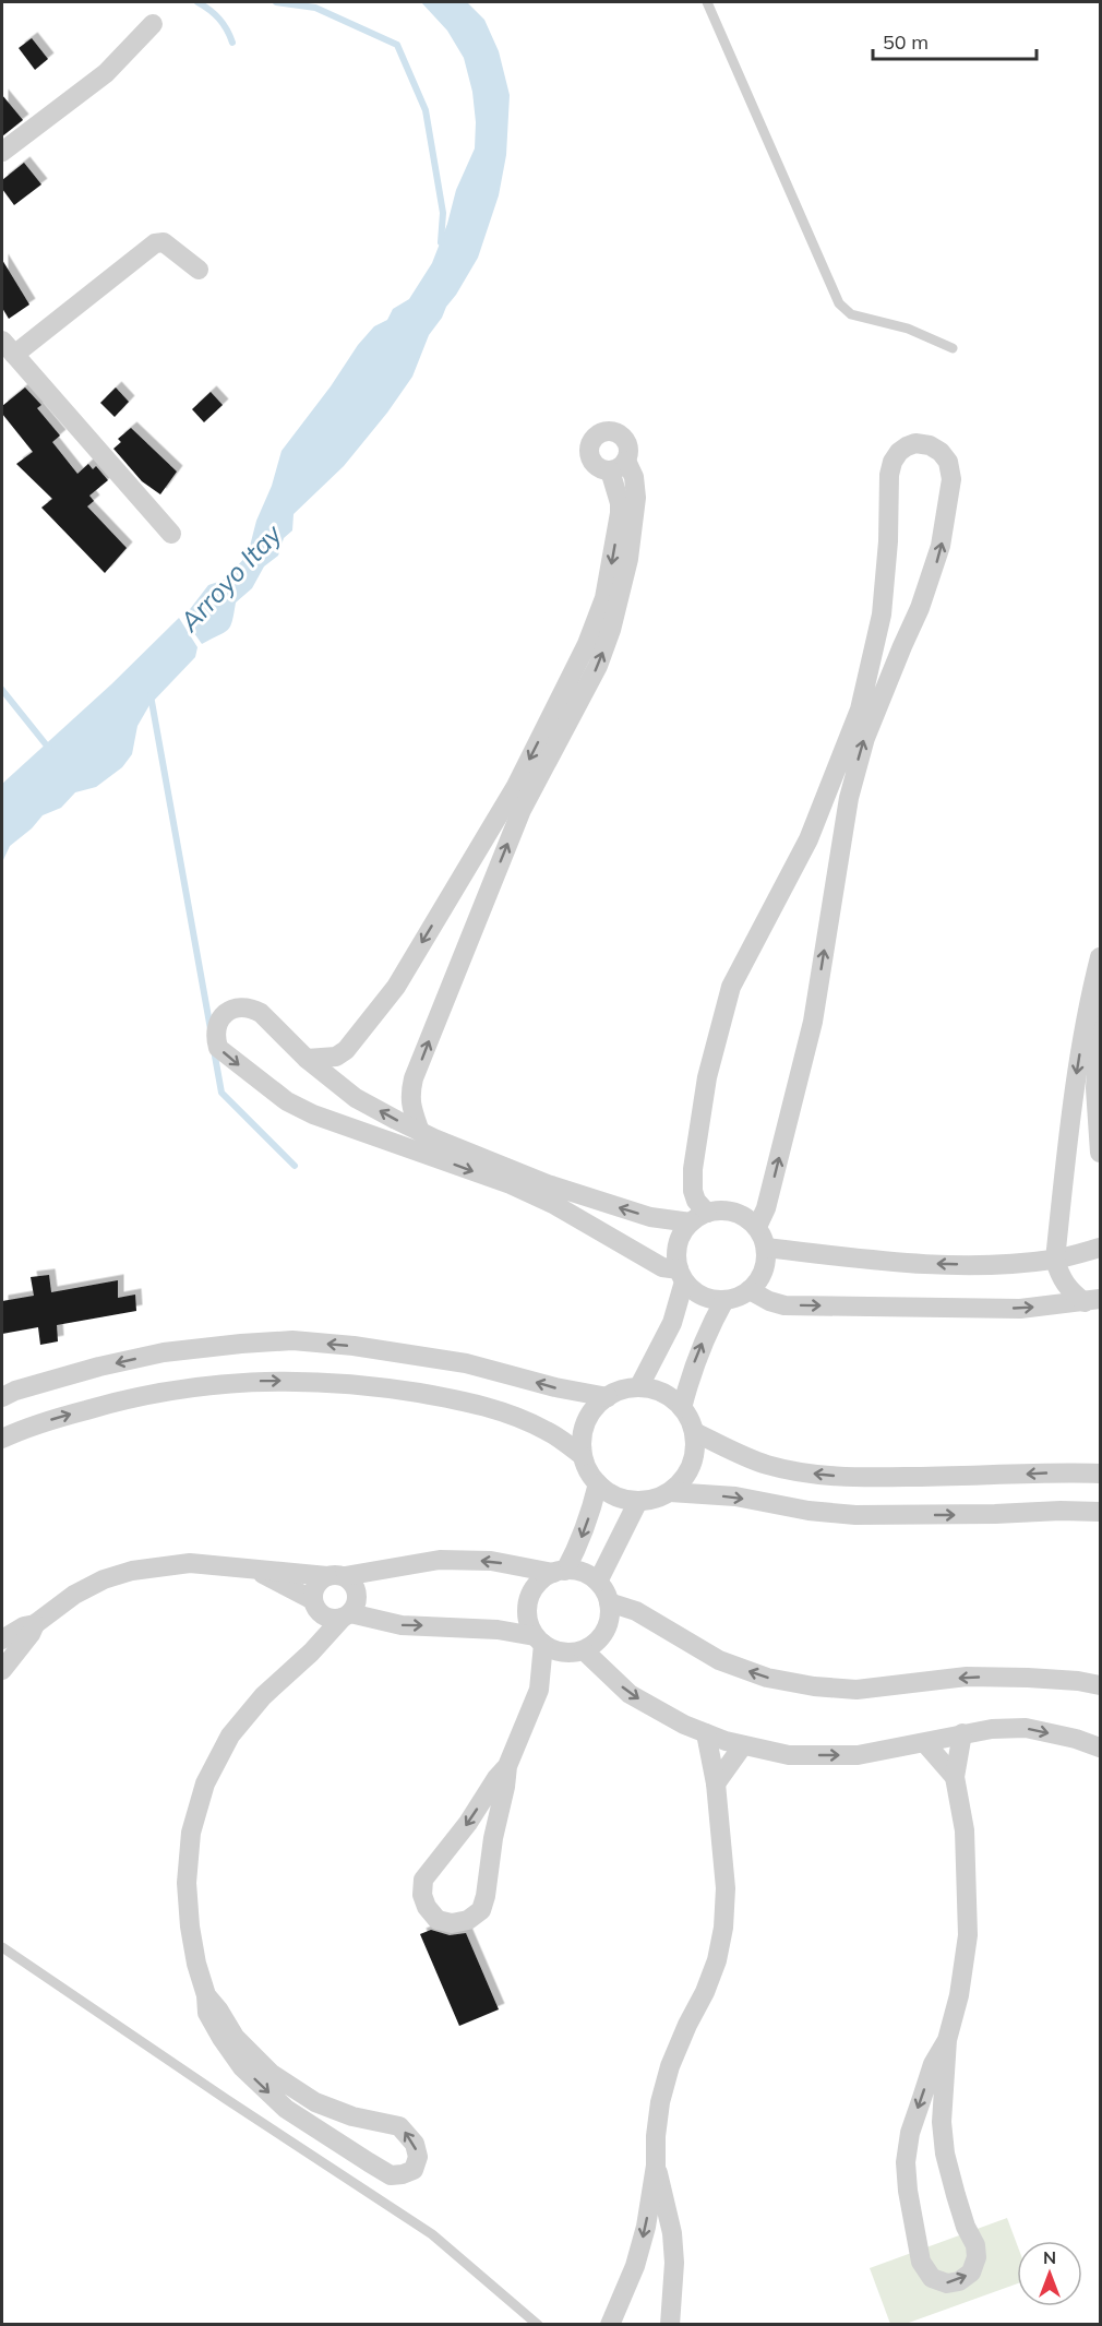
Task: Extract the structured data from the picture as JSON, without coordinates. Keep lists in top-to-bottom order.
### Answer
{
  "water": ["Arroyo Itay"],
  "scale_bar": "50 m",
  "north": "top"
}
